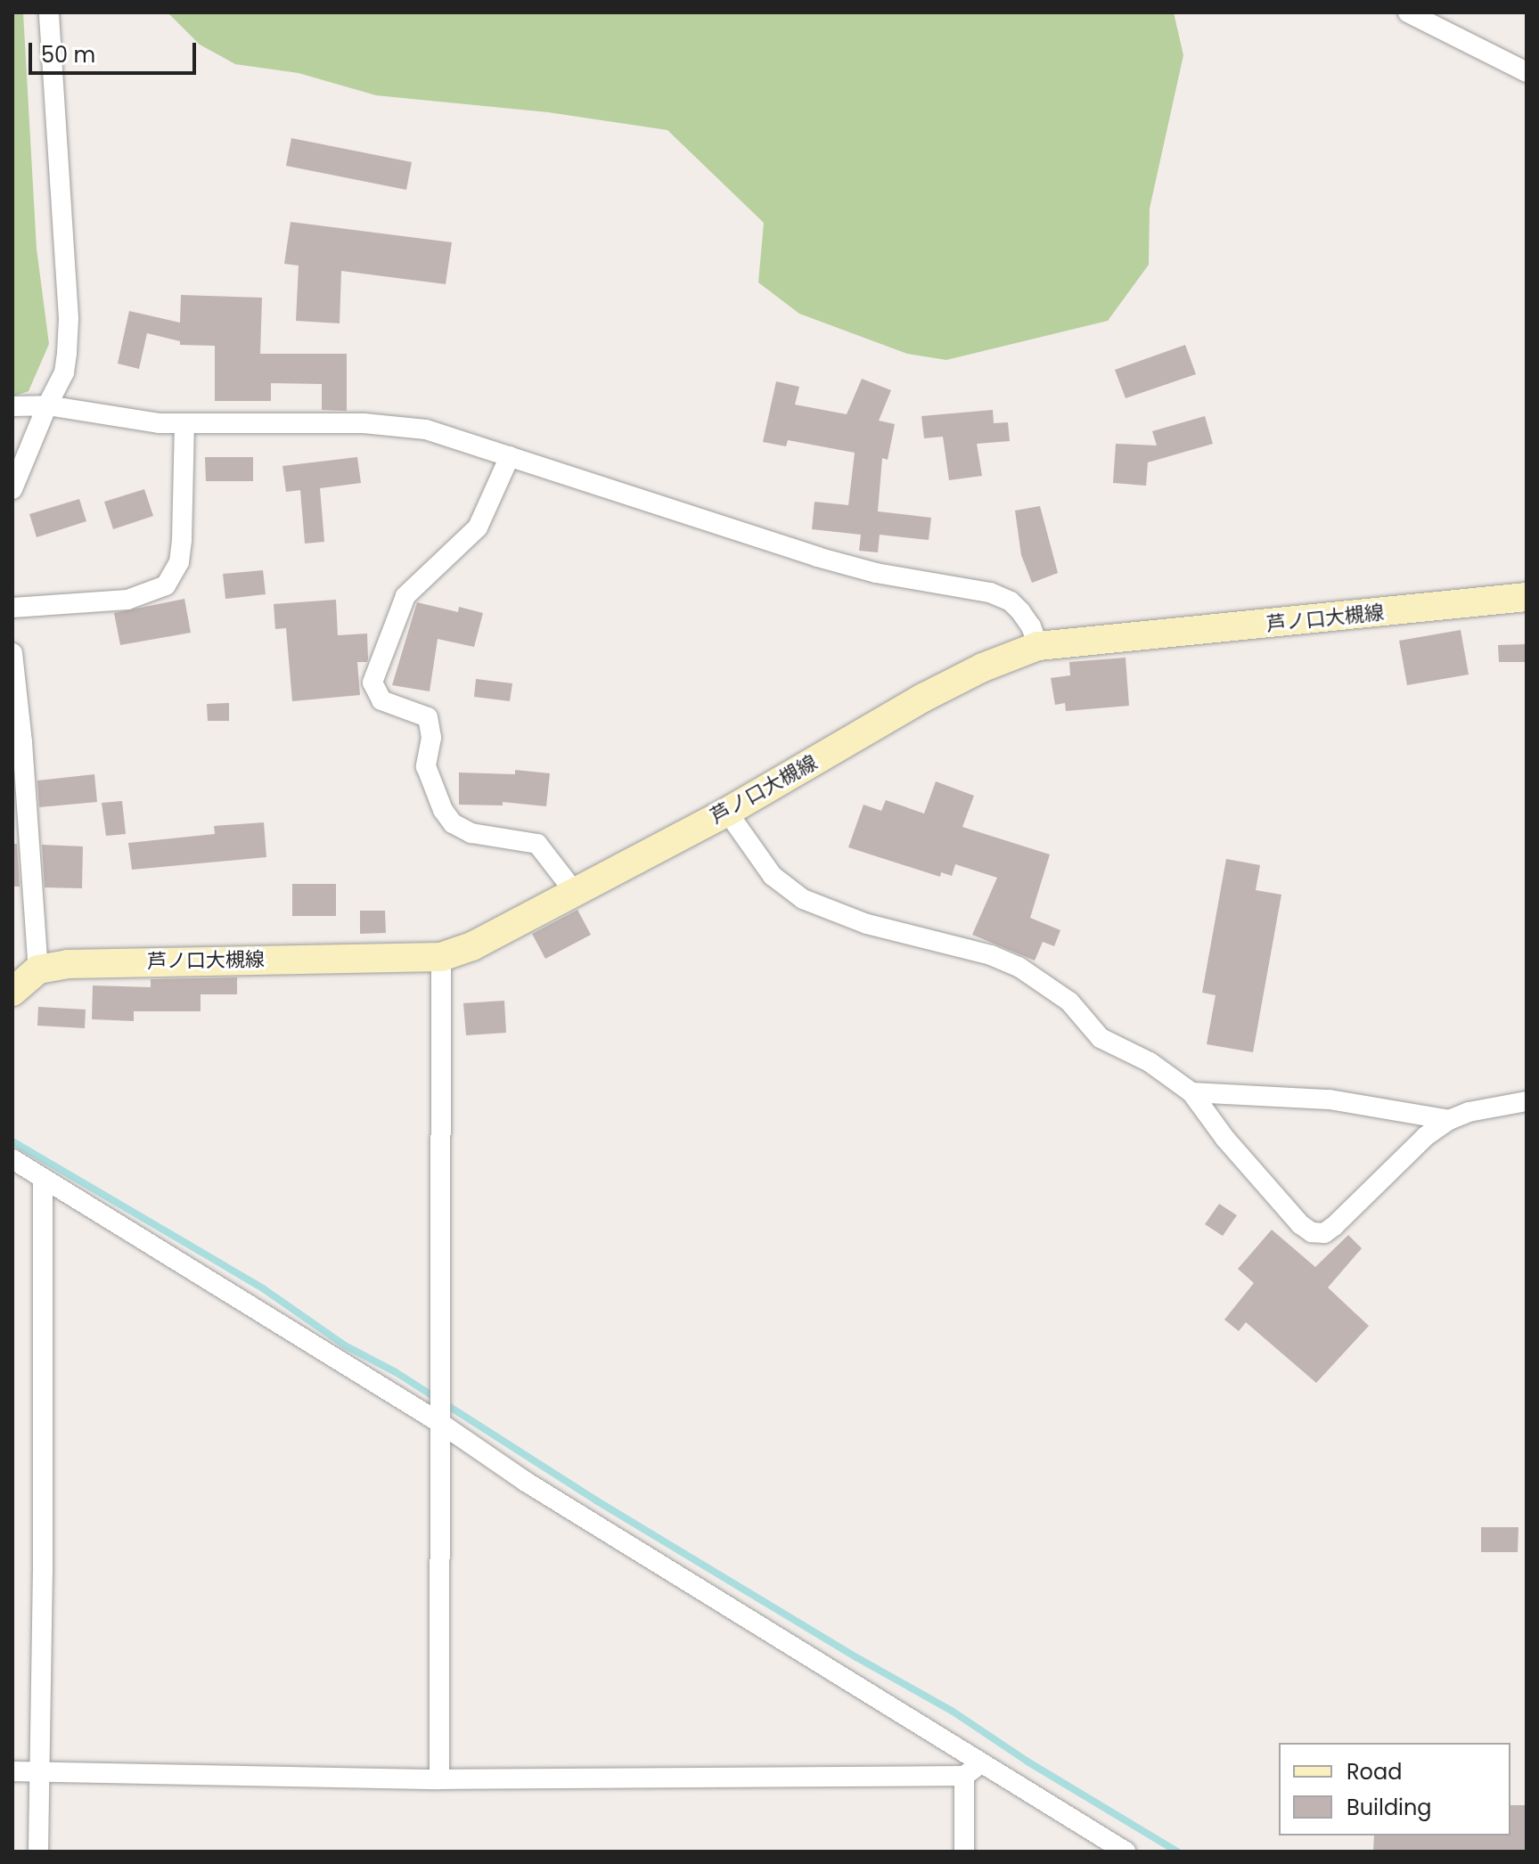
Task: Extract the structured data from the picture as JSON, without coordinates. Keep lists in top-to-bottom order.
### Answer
{
  "streets": {
    "main road": ["芦ノ口大槻線"]
  },
  "legend": ["Road", "Building"],
  "scale_bar": "50 m"
}
